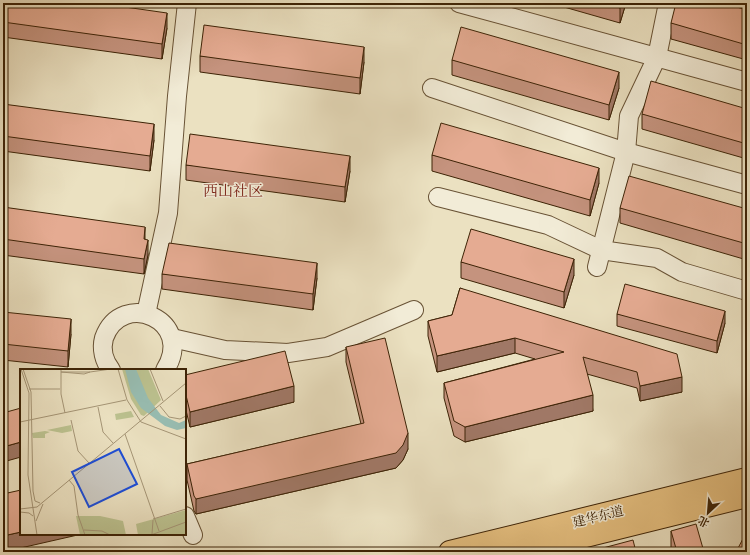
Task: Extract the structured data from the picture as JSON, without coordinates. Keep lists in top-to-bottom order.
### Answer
{
  "streets": {
    "main road": ["建华东道"]
  },
  "districts": ["西山社区"],
  "north": "bottom left"
}
